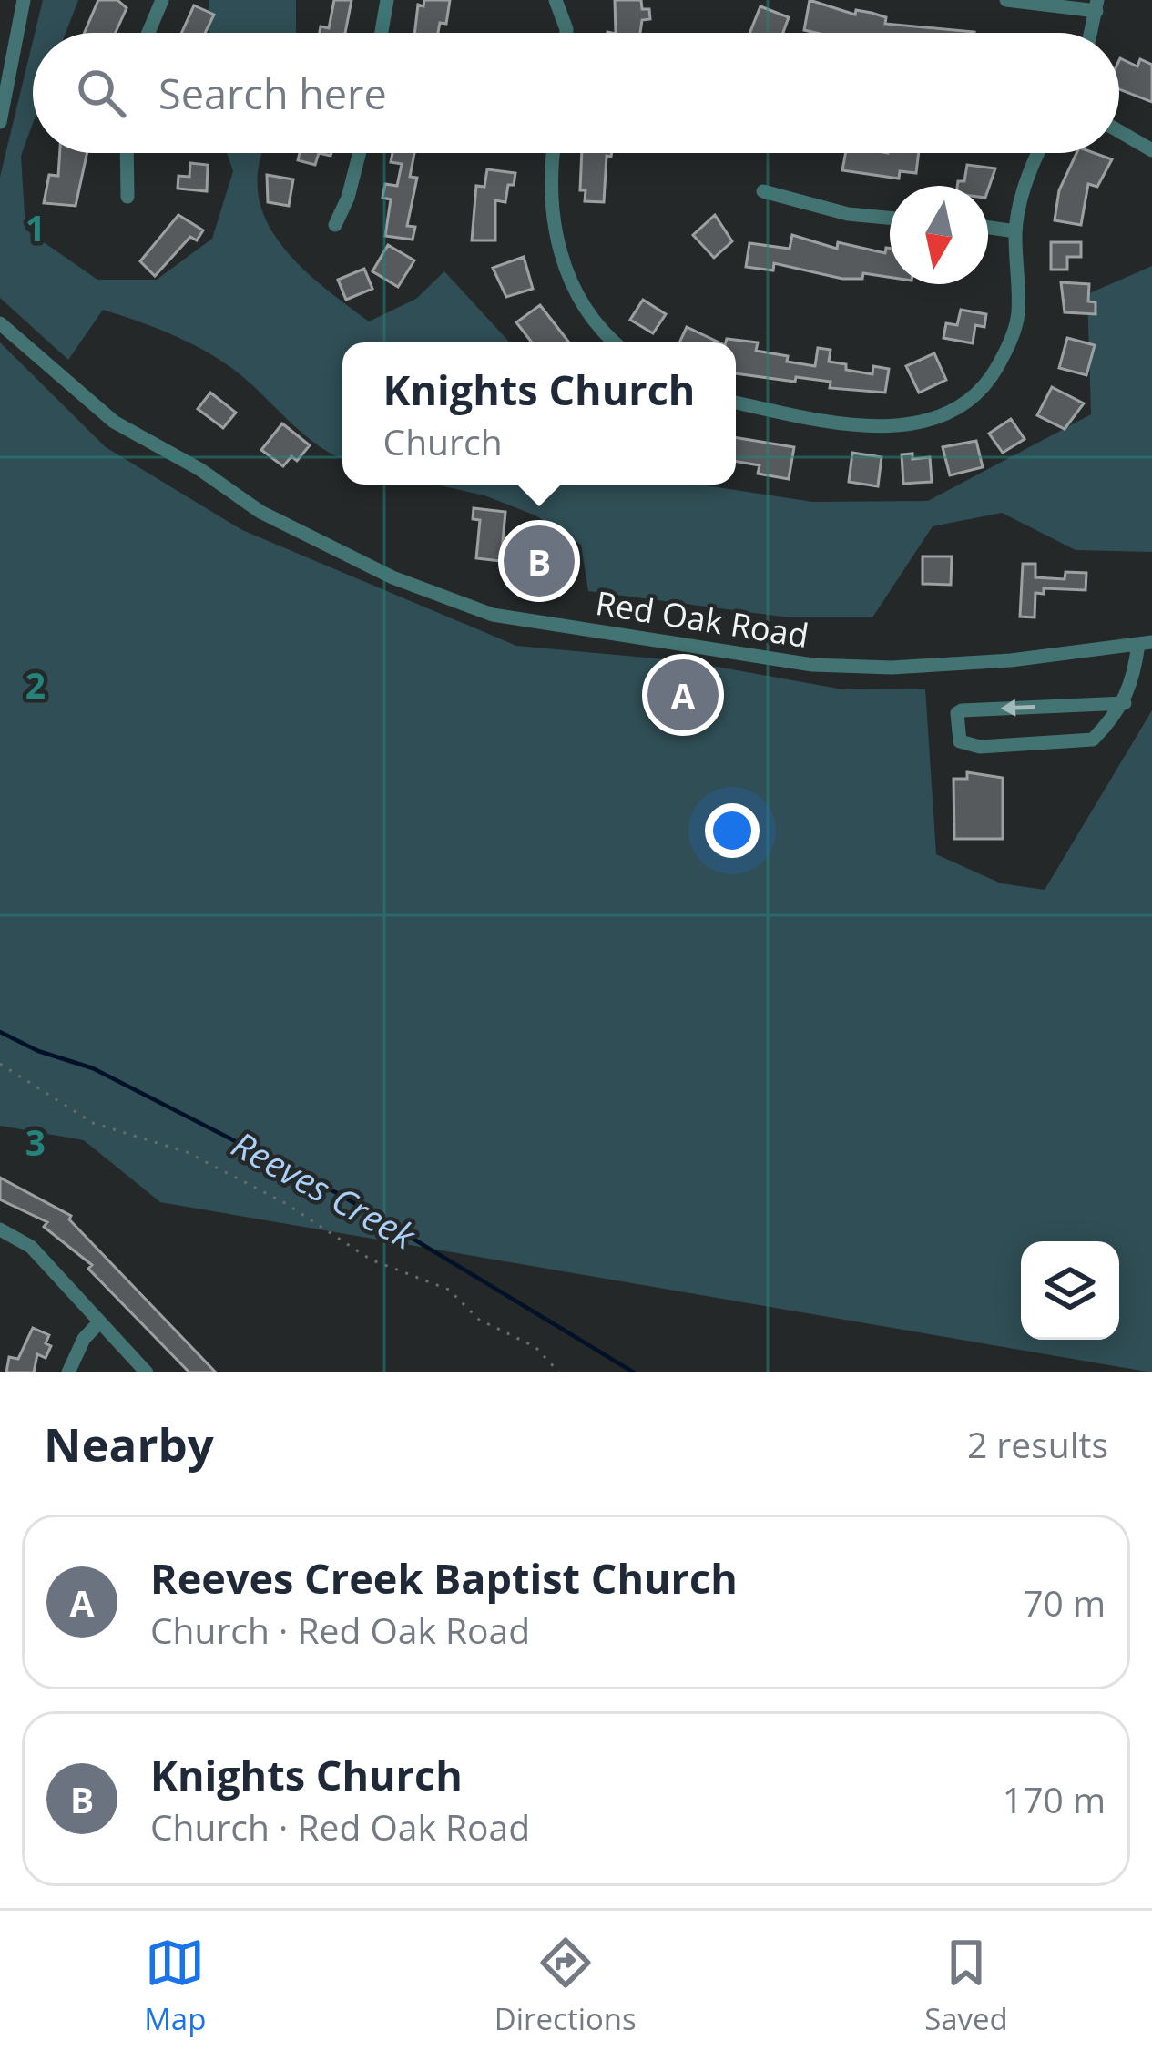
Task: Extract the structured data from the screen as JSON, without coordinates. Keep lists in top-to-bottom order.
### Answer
{
  "streets": {
    "street": ["Red Oak Road"]
  },
  "water": ["Reeves Creek"],
  "north": "bottom",
  "page": {
    "search": "Search here",
    "popup": ["Knights Church", "Church"],
    "pins": ["B", "A"],
    "heading": ["Nearby", "2 results"],
    "list": [
      {
        "mark": "A",
        "name": "Reeves Creek Baptist Church",
        "note": "Church · Red Oak Road",
        "value": "70 m"
      },
      {
        "mark": "B",
        "name": "Knights Church",
        "note": "Church · Red Oak Road",
        "value": "170 m"
      }
    ],
    "nav": ["Map", "Directions", "Saved"]
  },
  "grid": {
    "rows": ["1", "2", "3"]
  }
}
